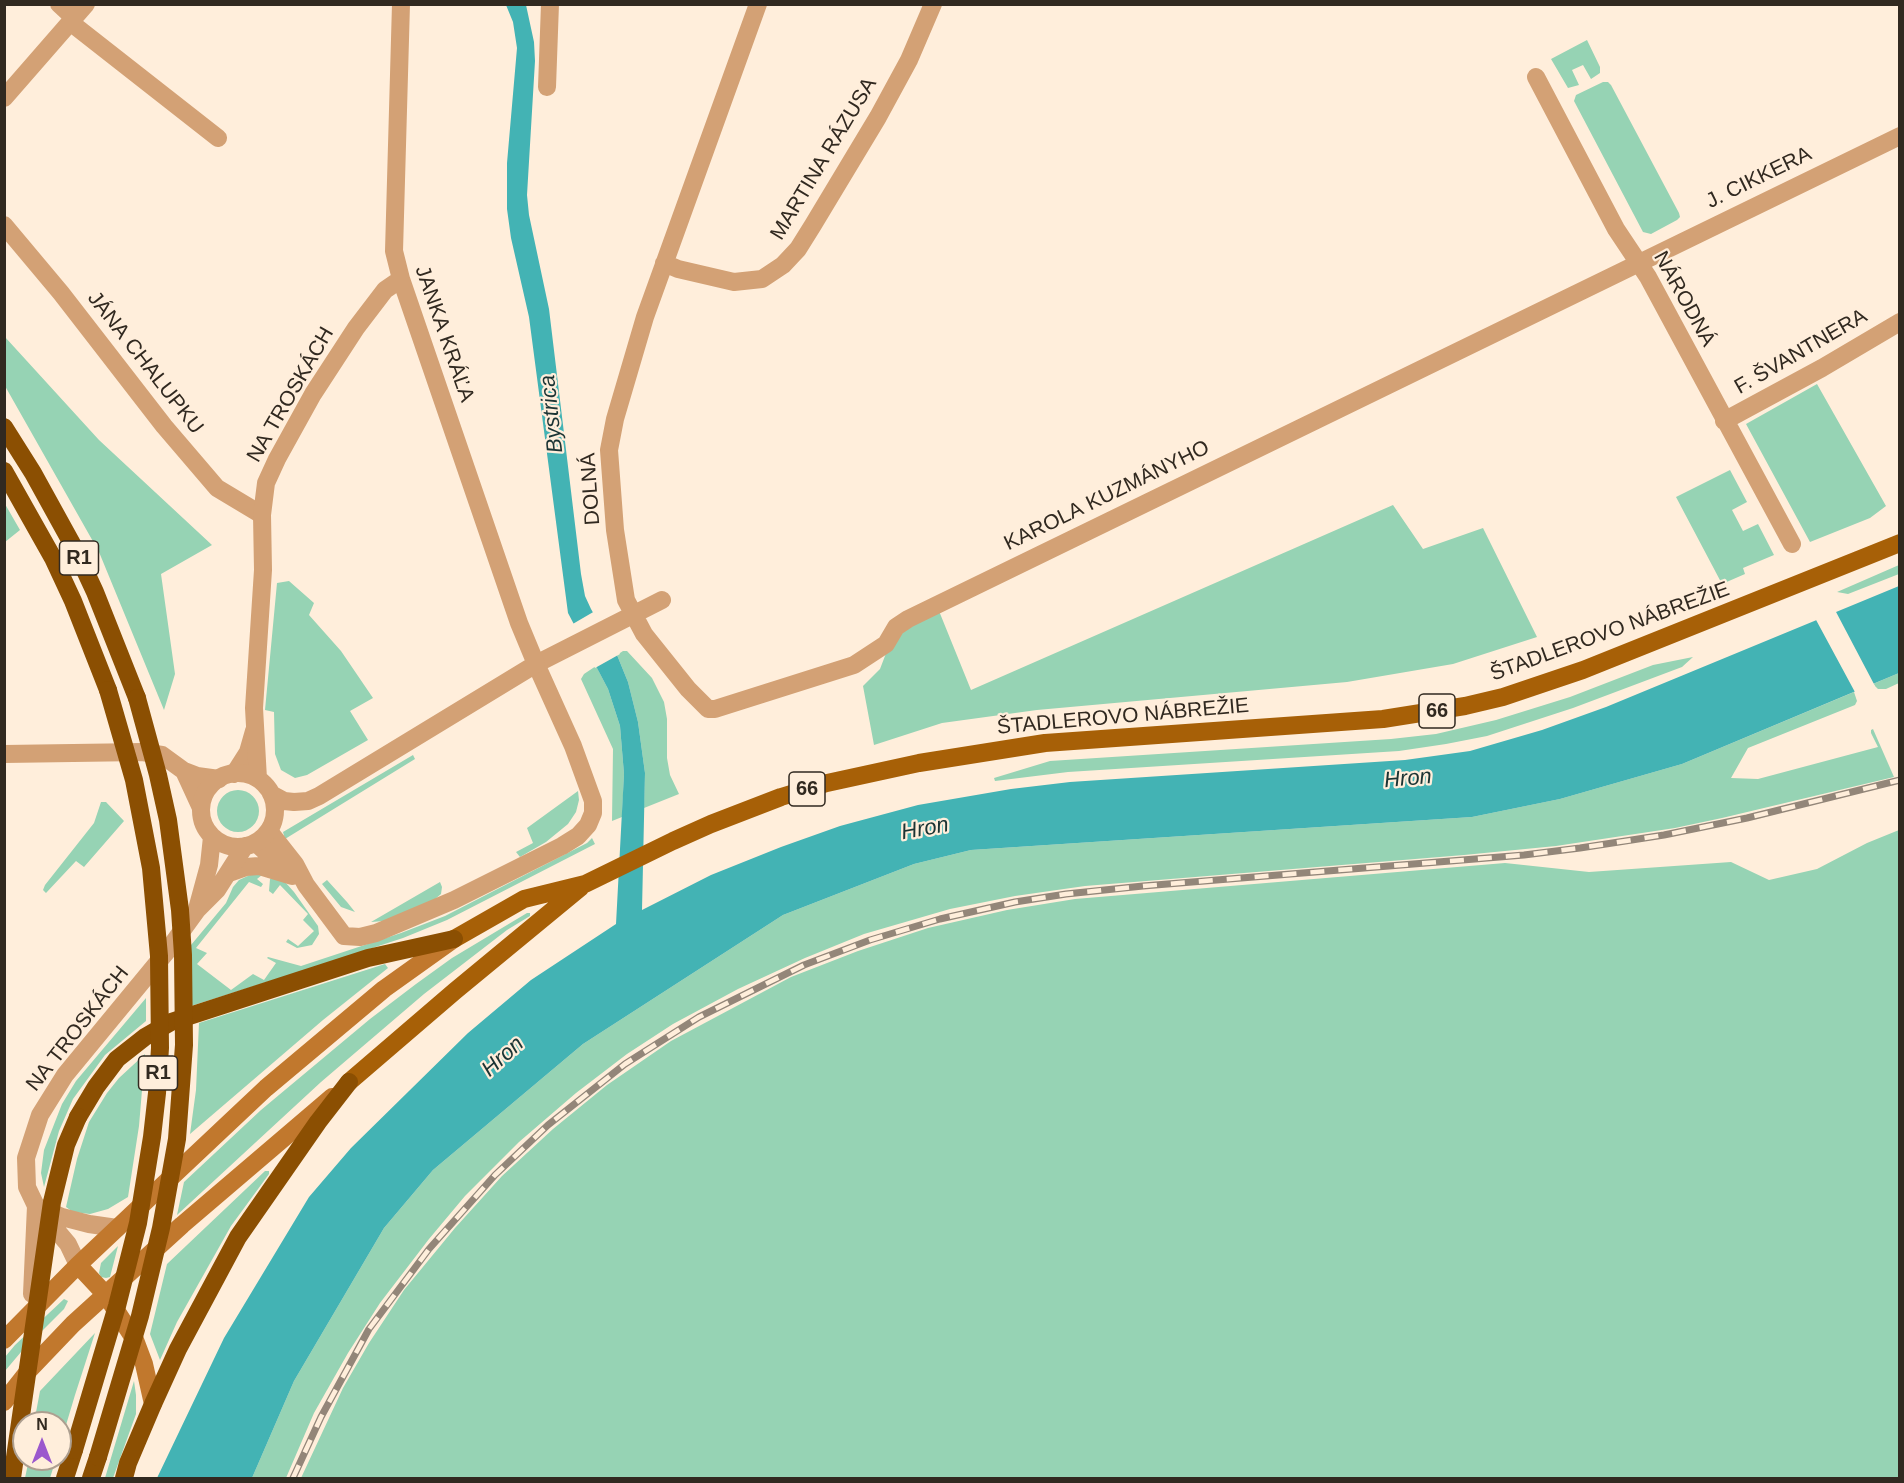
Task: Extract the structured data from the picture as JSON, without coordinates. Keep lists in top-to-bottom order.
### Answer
{
  "streets": {
    "highway": ["R1"],
    "main road": ["ŠTADLEROVO NÁBREŽIE", "66"],
    "street": [
      "MARTINA RÁZUSA",
      "J. CIKKERA",
      "NÁRODNÁ",
      "JANKA KRÁĽA",
      "F. ŠVANTNERA",
      "JÁNA CHALUPKU",
      "NA TROSKÁCH",
      "DOLNÁ",
      "KAROLA KUZMÁNYHO"
    ]
  },
  "crossings": [
    ["MARTINA RÁZUSA", "DOLNÁ"],
    ["J. CIKKERA", "NÁRODNÁ"],
    ["J. CIKKERA", "KAROLA KUZMÁNYHO"],
    ["NÁRODNÁ", "F. ŠVANTNERA"],
    ["NÁRODNÁ", "KAROLA KUZMÁNYHO"],
    ["JANKA KRÁĽA", "NA TROSKÁCH"],
    ["JÁNA CHALUPKU", "NA TROSKÁCH"],
    ["DOLNÁ", "KAROLA KUZMÁNYHO"],
    ["ŠTADLEROVO NÁBREŽIE", "66"]
  ],
  "water": ["Bystrica", "Hron"],
  "north": "top"
}
